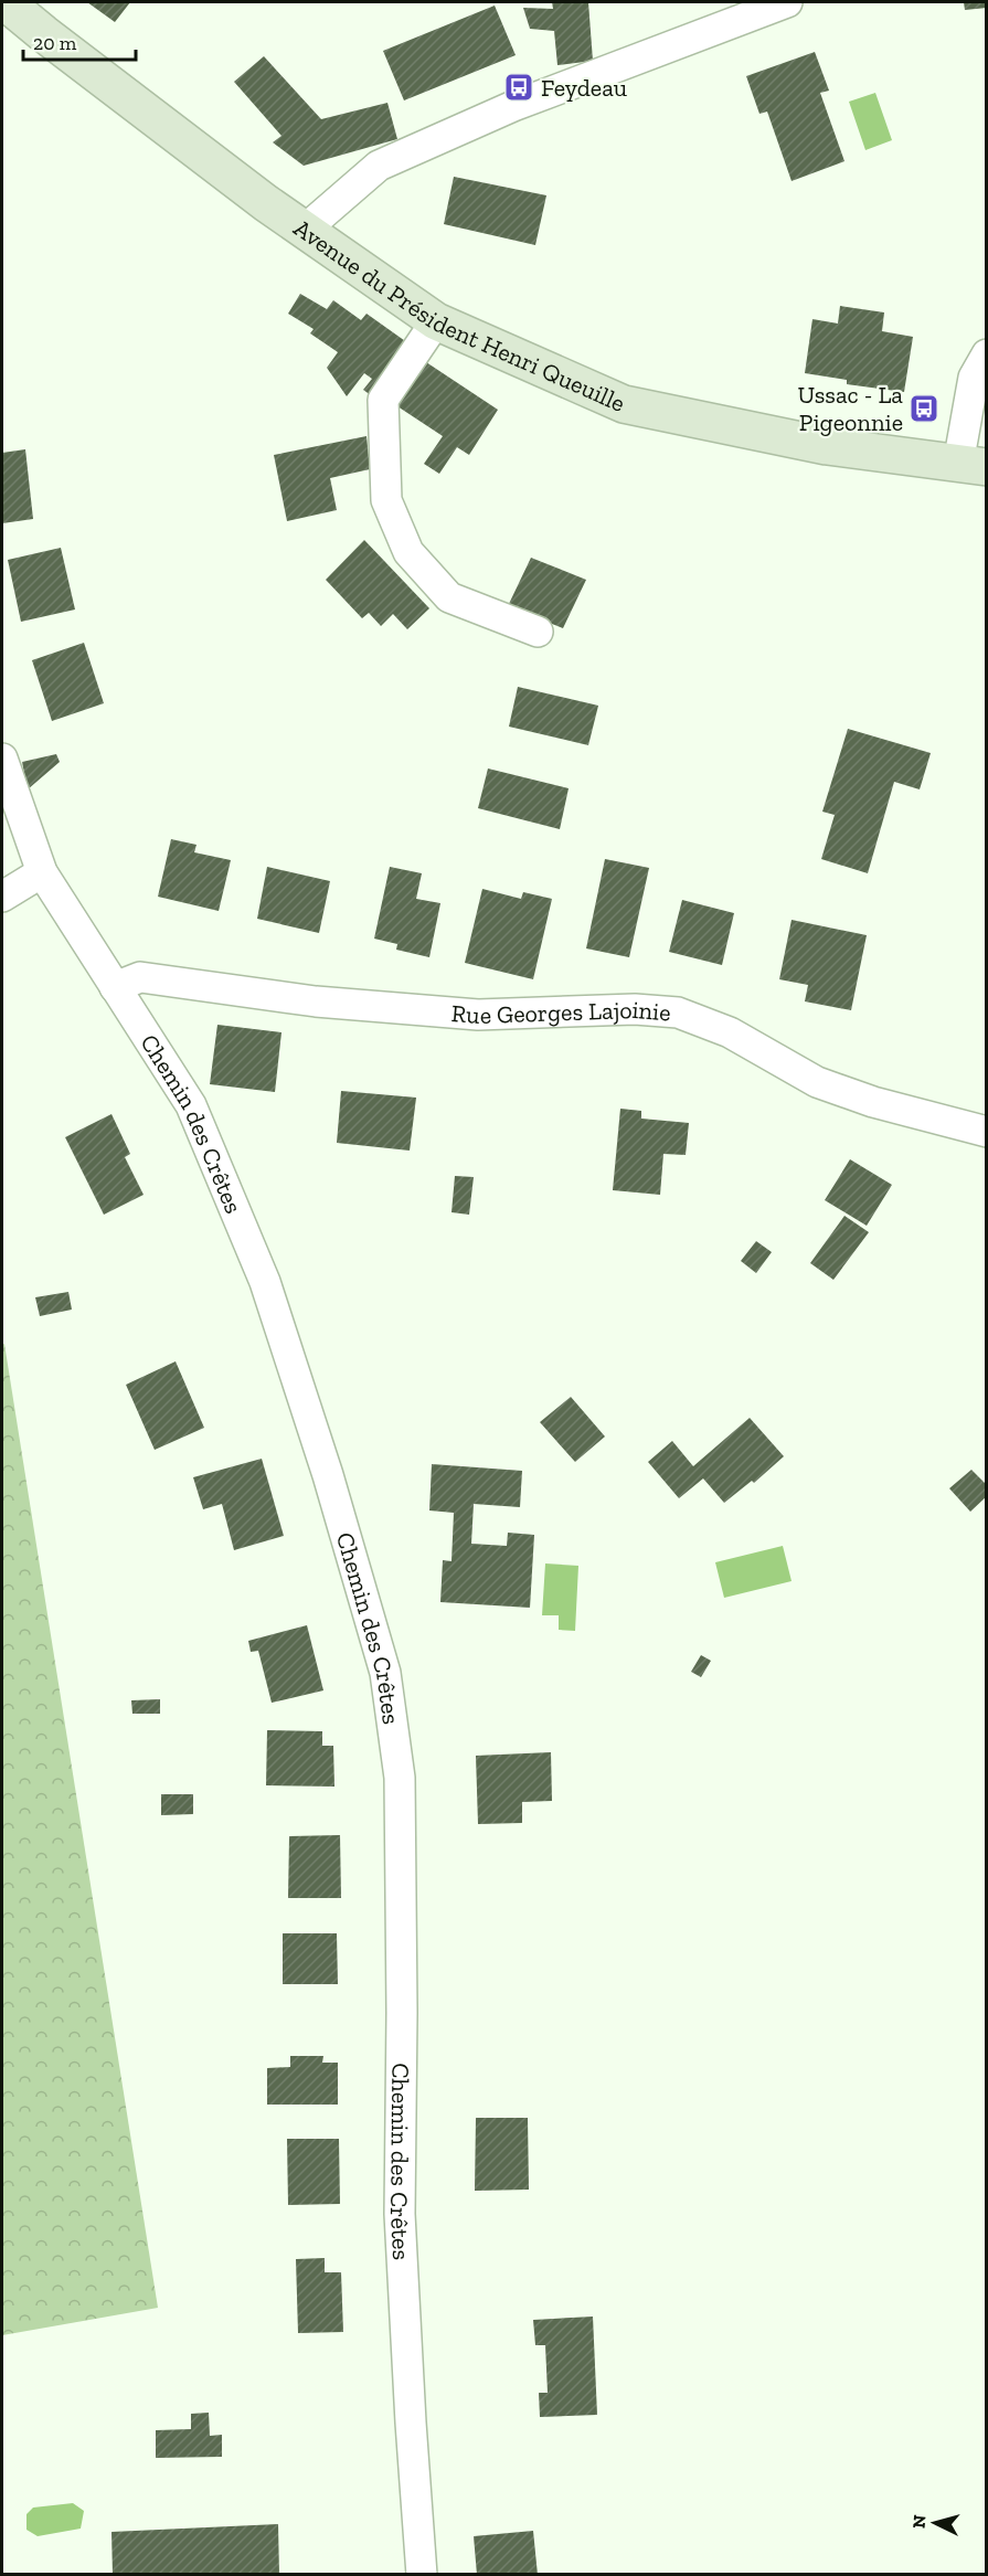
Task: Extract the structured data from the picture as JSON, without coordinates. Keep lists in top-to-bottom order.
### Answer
{
  "streets": {
    "main road": ["Avenue du Président Henri Queuille"],
    "street": ["Rue Georges Lajoinie", "Chemin des Crêtes"]
  },
  "crossings": [
    ["Rue Georges Lajoinie", "Chemin des Crêtes"]
  ],
  "places": {
    "bus stop": ["Feydeau", "Ussac - La Pigeonnie"]
  },
  "scale_bar": "20 m",
  "north": "left"
}
